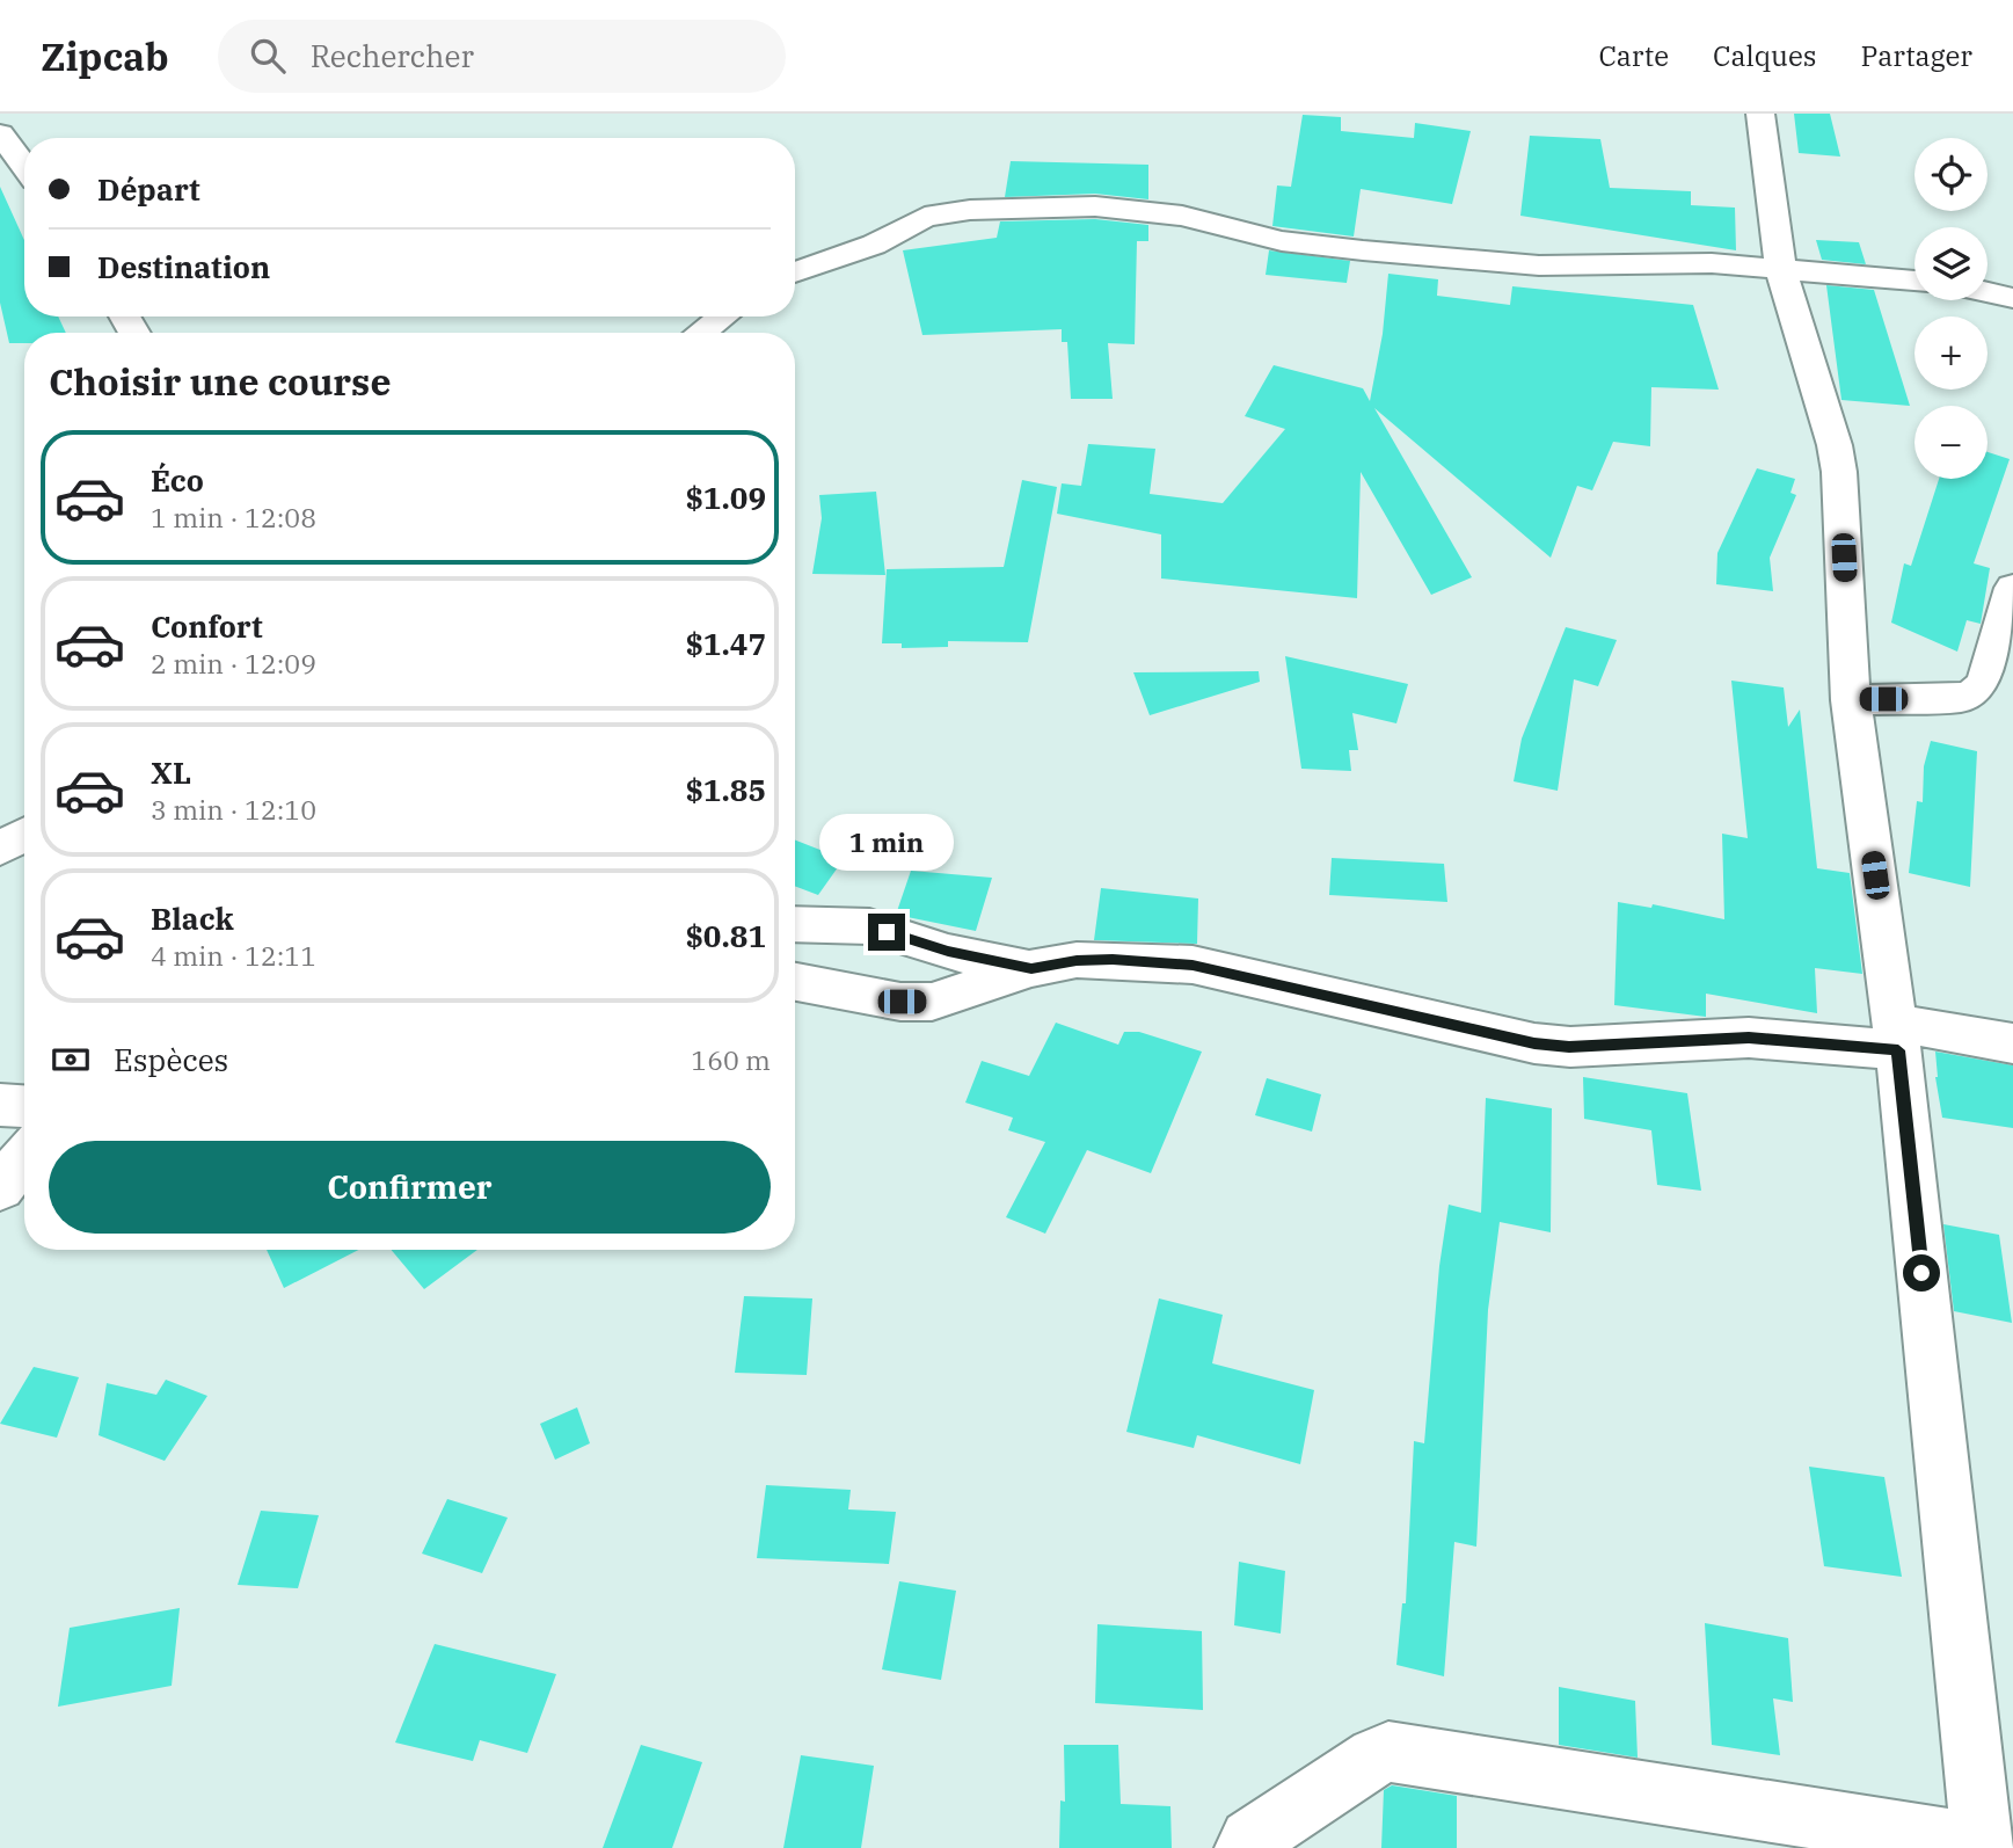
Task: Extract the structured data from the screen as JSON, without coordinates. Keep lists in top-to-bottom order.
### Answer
{
  "page": {
    "header": "Zipcab",
    "search": "Rechercher",
    "nav": ["Carte", "Calques", "Partager"],
    "map_buttons": ["+", "−"],
    "banner": ["Départ", "Destination"],
    "heading": "Choisir une course",
    "list": [
      {
        "name": "Éco",
        "note": "1 min · 12:08",
        "value": "$1.09"
      },
      {
        "name": "Confort",
        "note": "2 min · 12:09",
        "value": "$1.47"
      },
      {
        "name": "XL",
        "note": "3 min · 12:10",
        "value": "$1.85"
      },
      {
        "name": "Black",
        "note": "4 min · 12:11",
        "value": "$0.81"
      }
    ],
    "bubble": "1 min",
    "pay": ["Espèces", "160 m"],
    "buttons": "Confirmer"
  }
}
